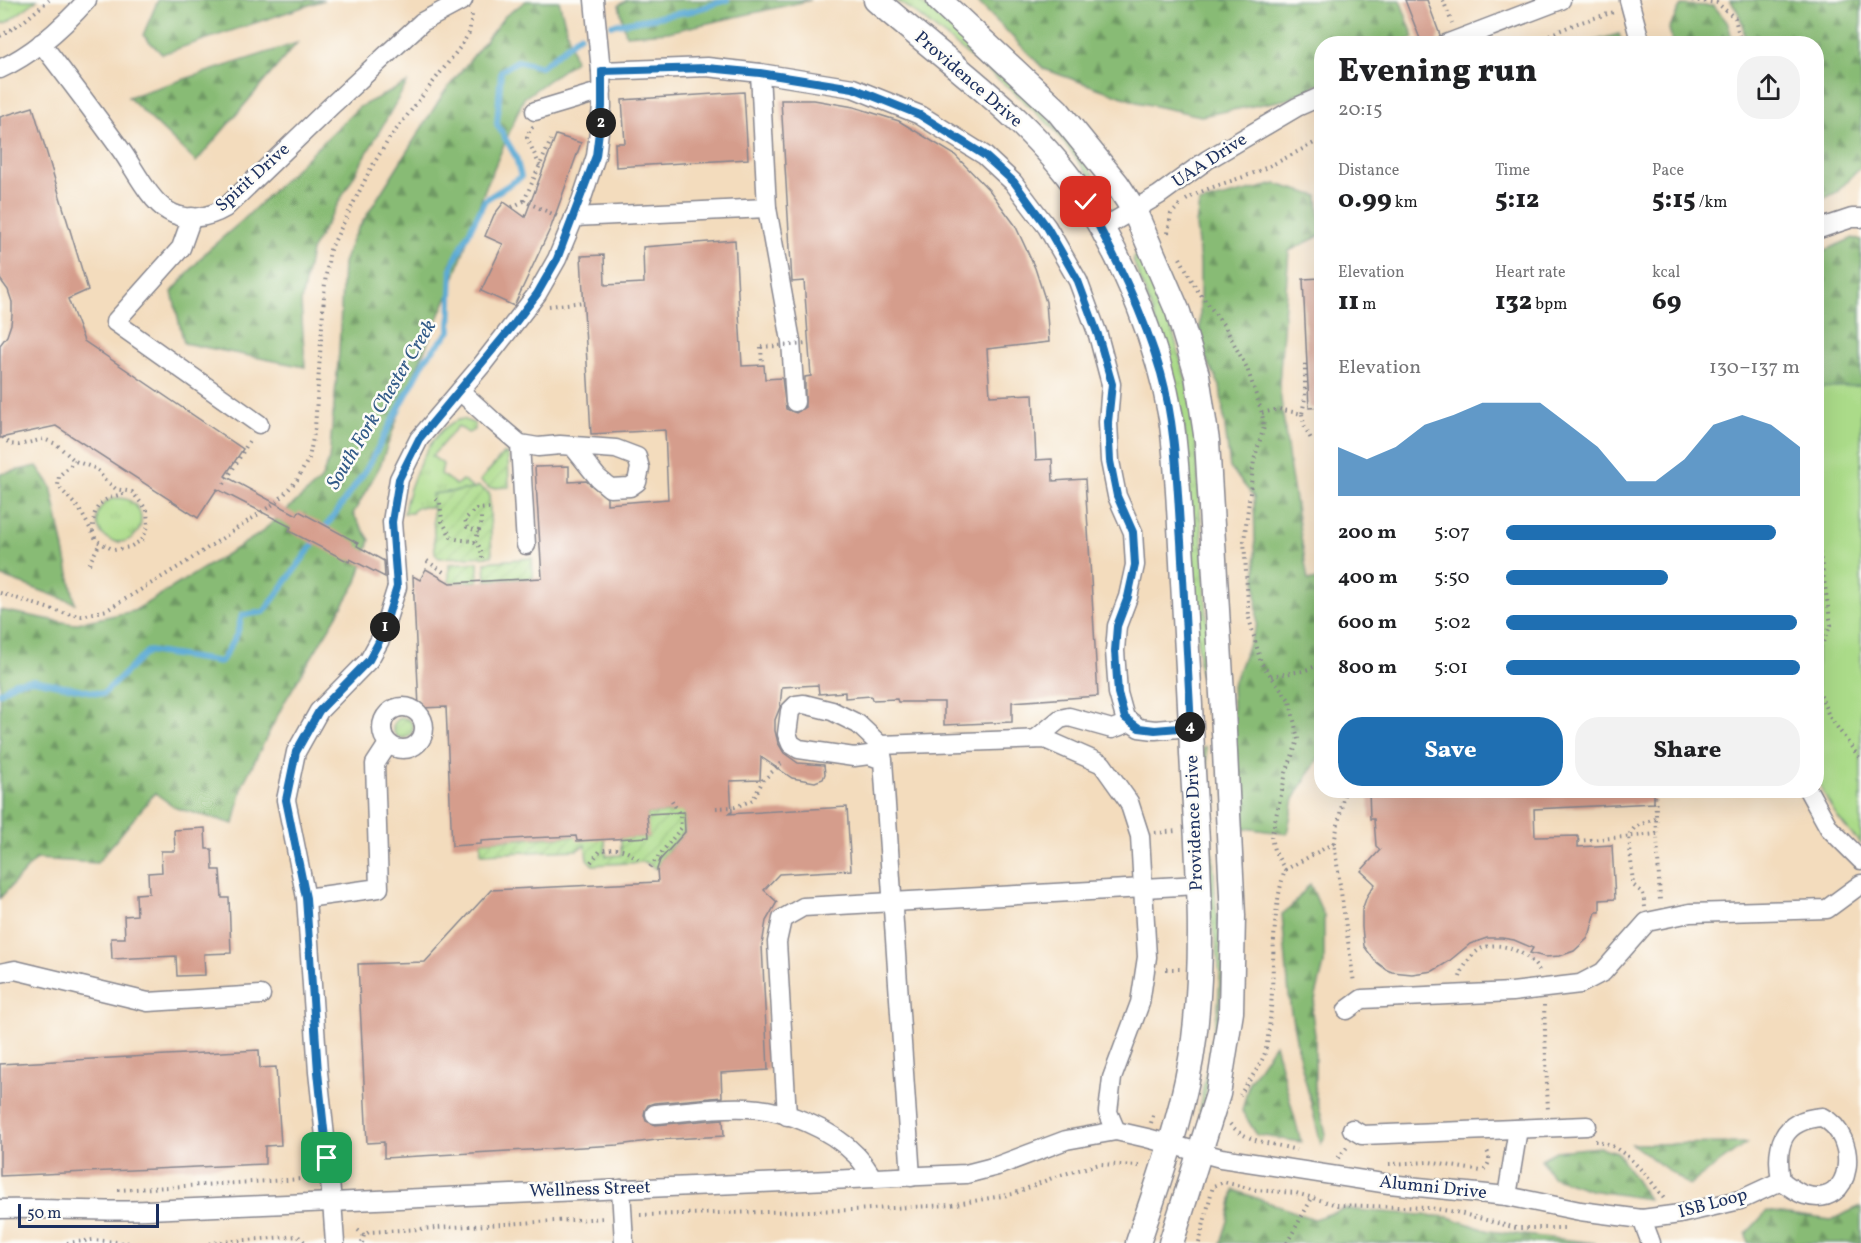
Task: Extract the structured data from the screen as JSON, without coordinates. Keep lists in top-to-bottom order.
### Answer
{
  "streets": {
    "main road": ["Providence Drive"],
    "street": [
      "UAA Drive",
      "Spirit Drive",
      "Alumni Drive",
      "Wellness Street",
      "ISB Loop"
    ]
  },
  "crossings": [
    ["Providence Drive", "UAA Drive"],
    ["Providence Drive", "Alumni Drive"],
    ["Providence Drive", "Wellness Street"],
    ["Alumni Drive", "Wellness Street"],
    ["Alumni Drive", "ISB Loop"]
  ],
  "water": ["South Fork Chester Creek"],
  "scale_bar": "50 m",
  "page": {
    "heading": ["Evening run", "20:15"],
    "pins": ["2", "1", "4"],
    "stats": [
      ["Distance", "0.99 km"],
      ["Time", "5:12"],
      ["Pace", "5:15 /km"],
      ["Elevation", "11 m"],
      ["Heart rate", "132 bpm"],
      ["kcal", "69"]
    ],
    "chart": ["Elevation", "130–137 m"],
    "list": [
      {
        "name": "200 m",
        "note": "5:07"
      },
      {
        "name": "400 m",
        "note": "5:50"
      },
      {
        "name": "600 m",
        "note": "5:02"
      },
      {
        "name": "800 m",
        "note": "5:01"
      }
    ],
    "buttons": ["Save", "Share"],
    "scale": "50 m"
  }
}
